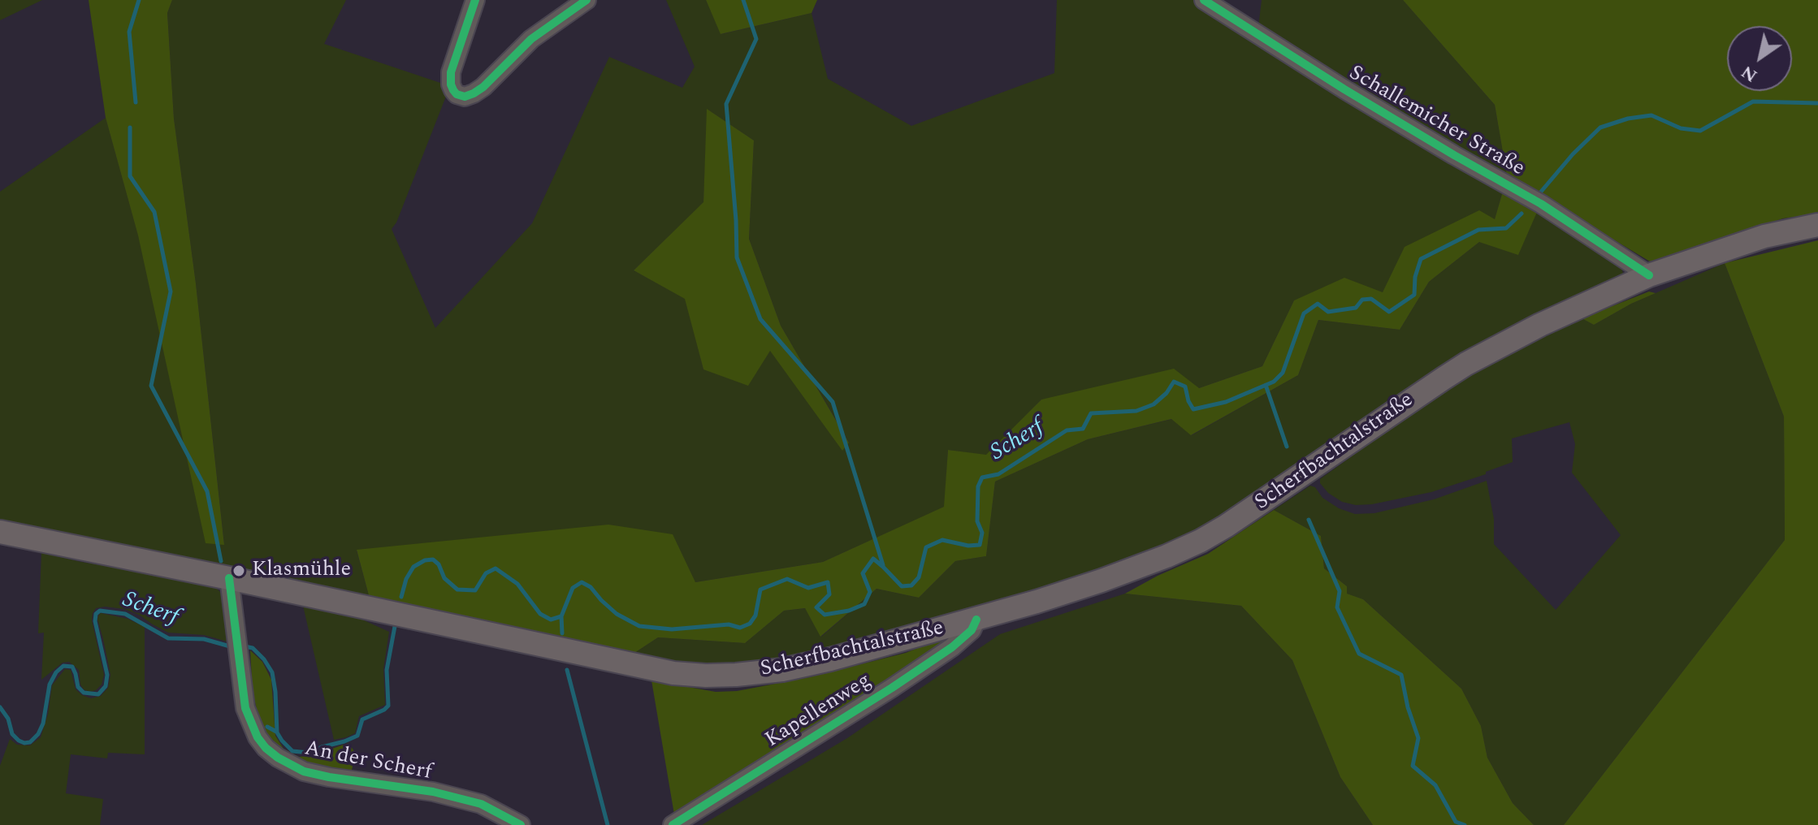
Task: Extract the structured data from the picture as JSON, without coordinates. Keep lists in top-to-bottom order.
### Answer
{
  "streets": {
    "main road": ["Scherfbachtalstraße"],
    "street": ["Schallemicher Straße", "Kapellenweg", "An der Scherf"]
  },
  "crossings": [
    ["Schallemicher Straße", "Scherfbachtalstraße"],
    ["Scherfbachtalstraße", "Kapellenweg"],
    ["Scherfbachtalstraße", "An der Scherf"]
  ],
  "water": ["Scherf"],
  "places": ["Klasmühle"],
  "north": "bottom left"
}
